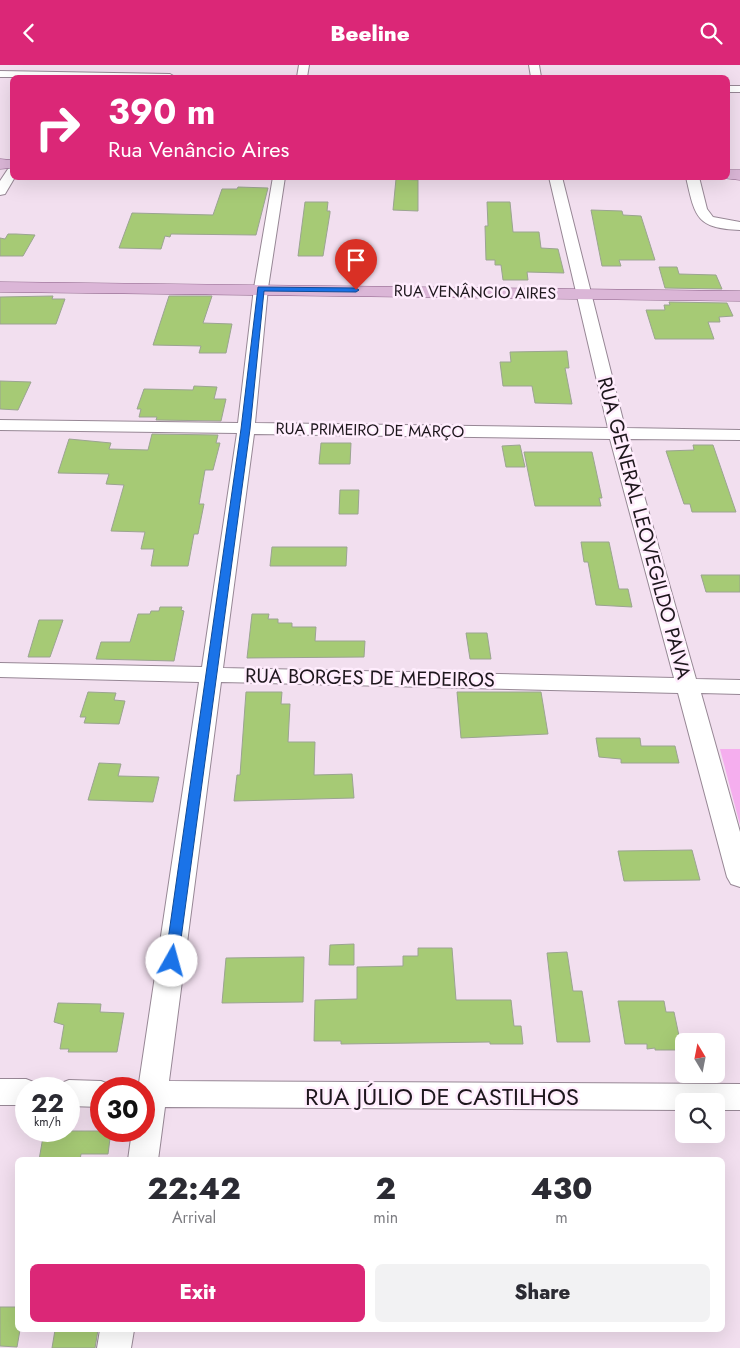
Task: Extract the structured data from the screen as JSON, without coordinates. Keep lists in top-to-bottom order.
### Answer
{
  "streets": {
    "main road": ["RUA VENÂNCIO AIRES"],
    "street": [
      "RUA PRIMEIRO DE MARÇO",
      "RUA GENERAL LEOVEGILDO PAIVA",
      "RUA BORGES DE MEDEIROS",
      "RUA JÚLIO DE CASTILHOS"
    ]
  },
  "crossings": [
    ["RUA VENÂNCIO AIRES", "RUA GENERAL LEOVEGILDO PAIVA"],
    ["RUA PRIMEIRO DE MARÇO", "RUA GENERAL LEOVEGILDO PAIVA"],
    ["RUA GENERAL LEOVEGILDO PAIVA", "RUA BORGES DE MEDEIROS"]
  ],
  "north": "top",
  "page": {
    "header": "Beeline",
    "turn": ["390 m", "Rua Venâncio Aires"],
    "speed": "22 km/h",
    "limit": "30",
    "eta": [
      "22:42",
      "Arrival",
      "2",
      "min",
      "430",
      "m"
    ],
    "buttons": ["Exit", "Share"]
  }
}
